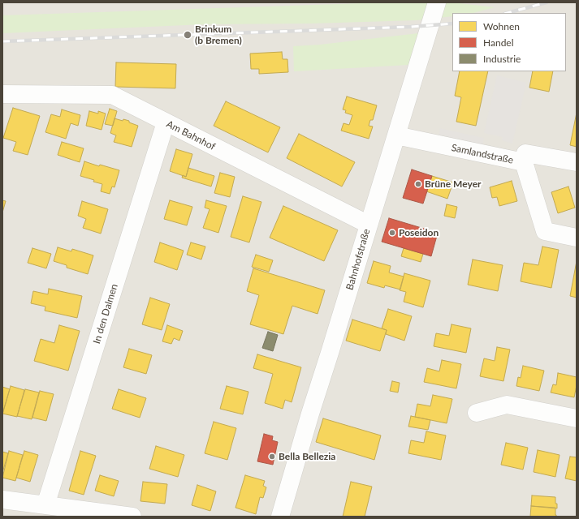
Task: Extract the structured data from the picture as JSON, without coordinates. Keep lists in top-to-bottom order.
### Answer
{
  "streets": {
    "street": [
      "Am Bahnhof",
      "Samlandstraße",
      "Bahnhofstraße",
      "In den Dalmen"
    ]
  },
  "crossings": [
    ["Am Bahnhof", "Bahnhofstraße"],
    ["Am Bahnhof", "In den Dalmen"],
    ["Samlandstraße", "Bahnhofstraße"]
  ],
  "places": [
    "Brinkum (b Bremen)",
    "Brüne Meyer",
    "Poseidon",
    "Bella Bellezia"
  ],
  "legend": ["Wohnen", "Handel", "Industrie"]
}
